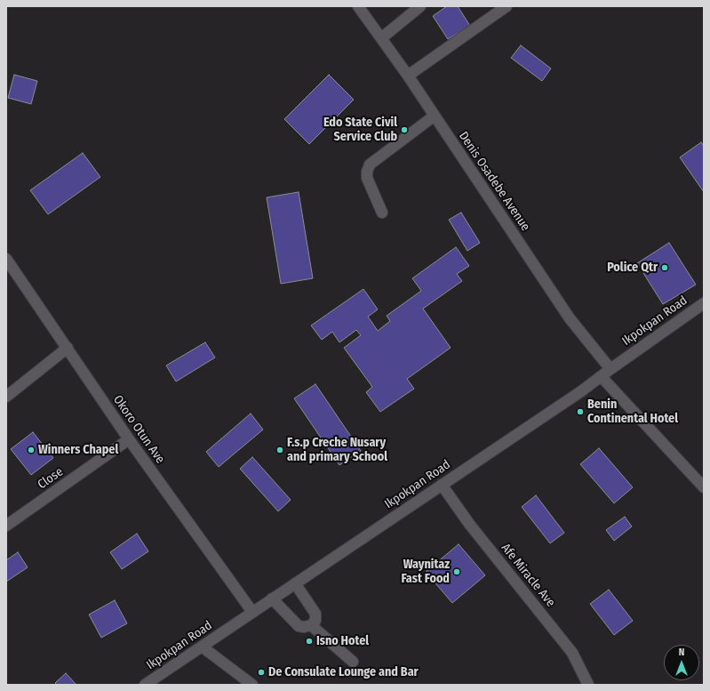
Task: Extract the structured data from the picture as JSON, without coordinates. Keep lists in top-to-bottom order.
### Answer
{
  "streets": {
    "street": [
      "Denis Osadebe Avenue",
      "Ikpokpan Road",
      "Okoro Otun Ave",
      "Close",
      "Afe Miracle Ave"
    ]
  },
  "crossings": [
    ["Denis Osadebe Avenue", "Ikpokpan Road"],
    ["Ikpokpan Road", "Okoro Otun Ave"],
    ["Ikpokpan Road", "Afe Miracle Ave"],
    ["Okoro Otun Ave", "Close"]
  ],
  "places": [
    "Edo State Civil Service Club",
    "Police Qtr",
    "Benin Continental Hotel",
    "Winners Chapel",
    "F.s.p Creche Nusary and primary School",
    "Waynitaz Fast Food",
    "Isno Hotel",
    "De Consulate Lounge and Bar"
  ],
  "north": "top"
}
